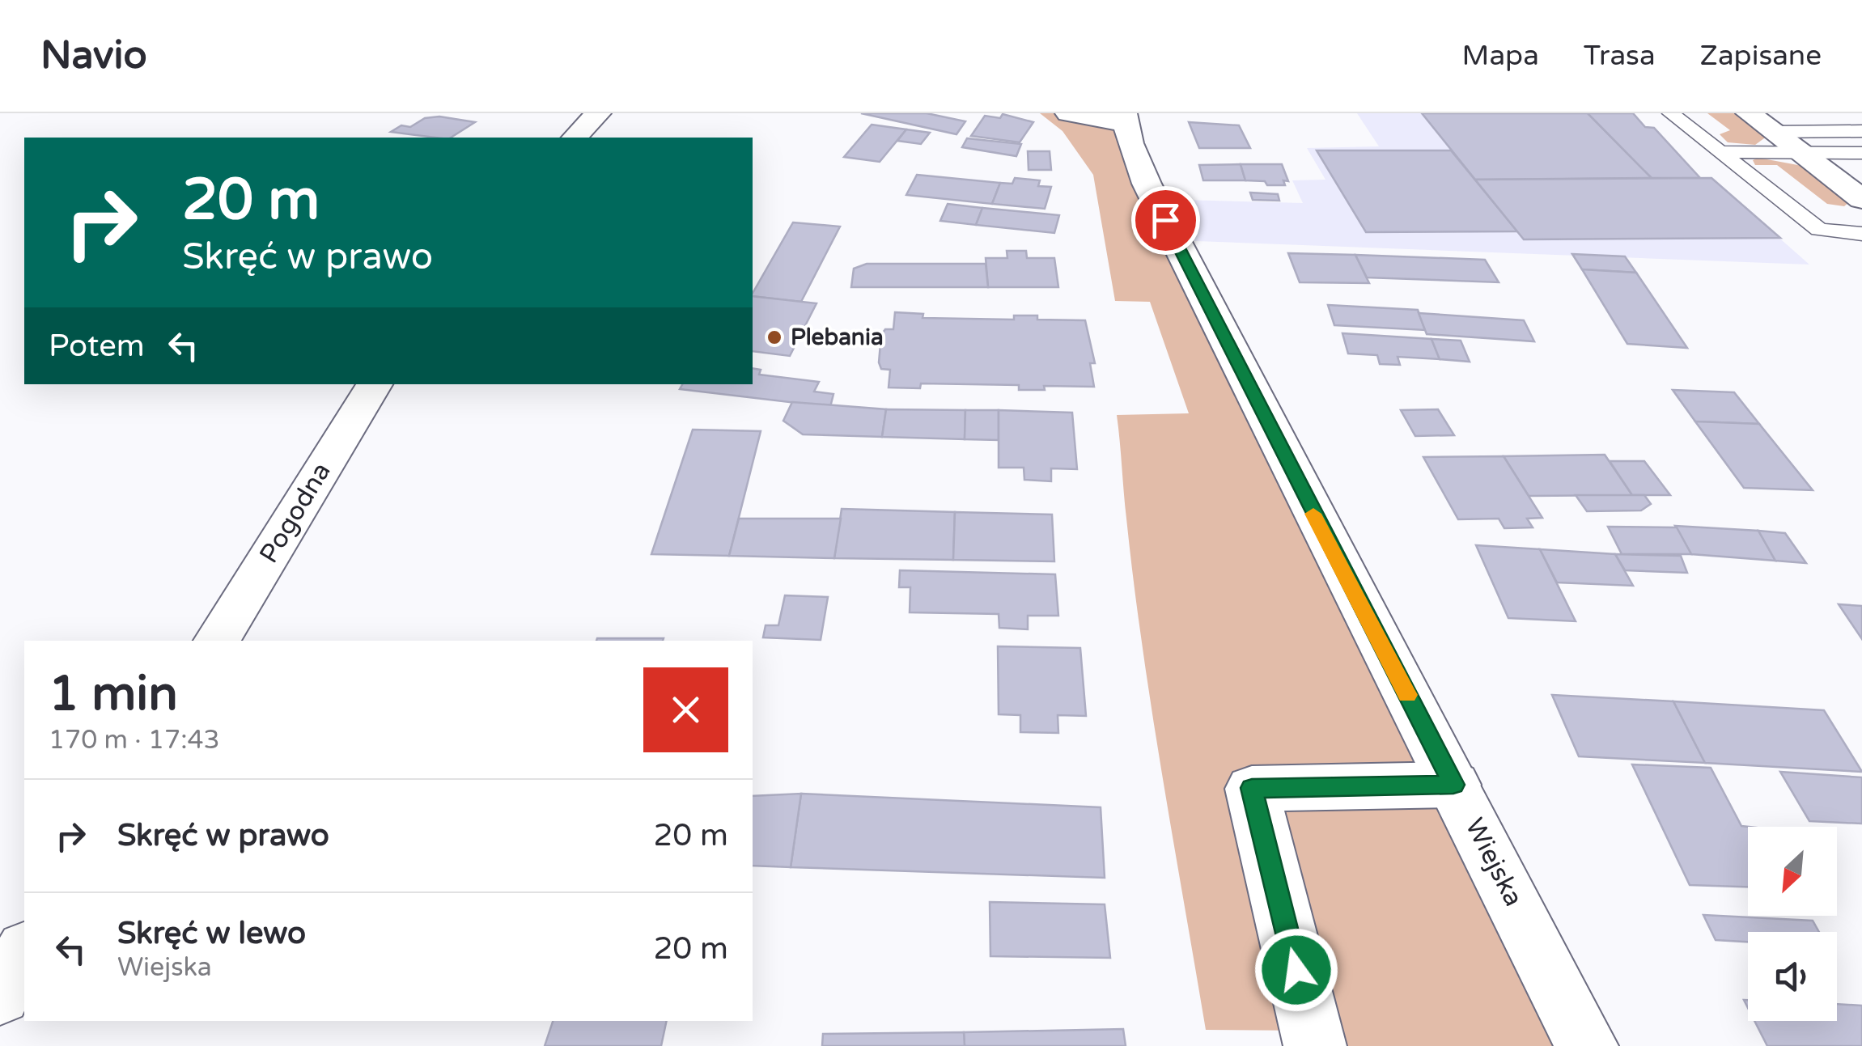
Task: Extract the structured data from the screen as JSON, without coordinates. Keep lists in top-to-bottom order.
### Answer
{
  "streets": {
    "street": ["Pogodna", "Wiejska"]
  },
  "places": ["Plebania"],
  "north": "bottom left",
  "page": {
    "header": "Navio",
    "nav": ["Mapa", "Trasa", "Zapisane"],
    "turn": ["20 m", "Skręć w prawo"],
    "then": "Potem",
    "heading": ["1 min", "170 m · 17:43"],
    "list": [
      {
        "name": "Skręć w prawo",
        "value": "20 m"
      },
      {
        "name": "Skręć w lewo",
        "note": "Wiejska",
        "value": "20 m"
      }
    ]
  }
}
